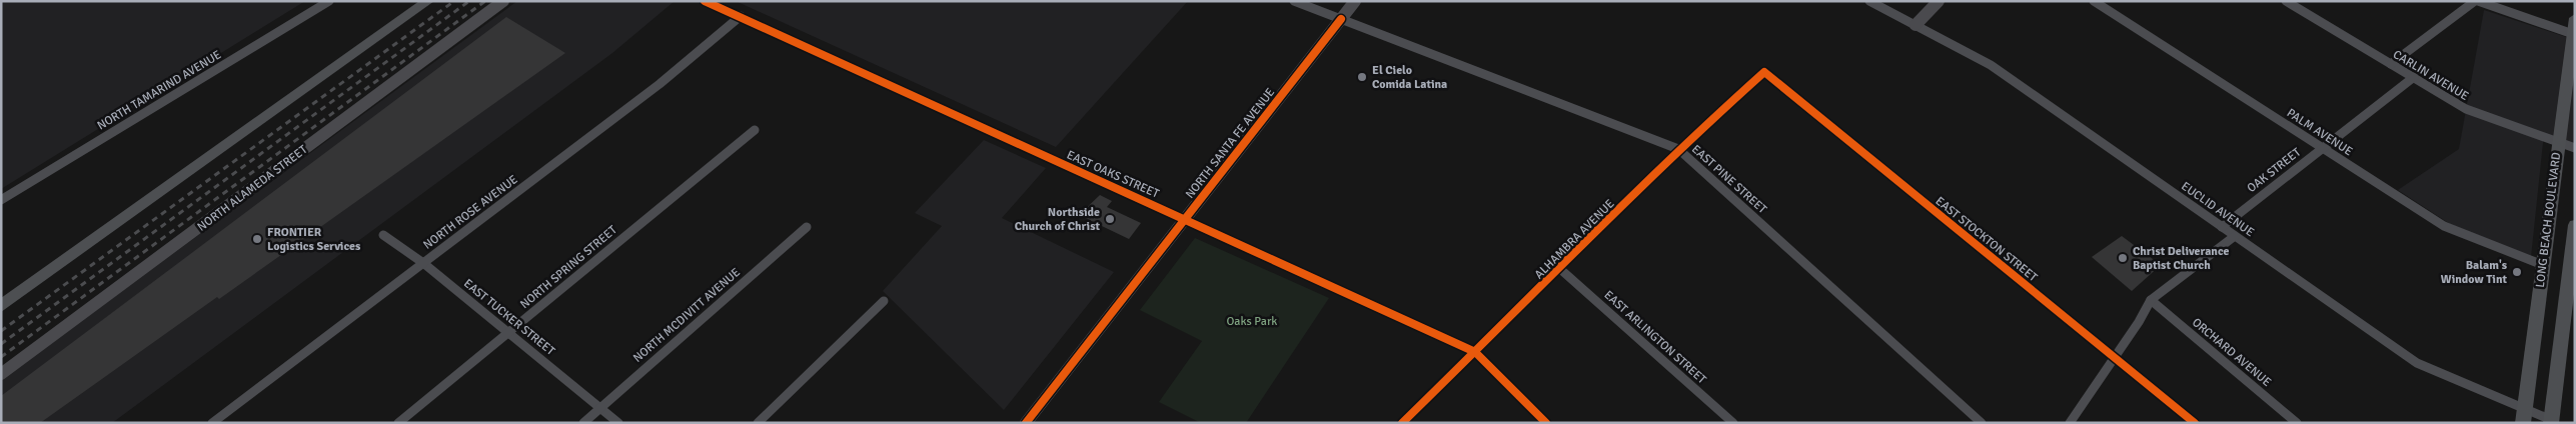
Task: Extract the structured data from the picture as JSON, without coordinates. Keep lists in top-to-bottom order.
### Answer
{
  "streets": {
    "main road": ["NORTH SANTA FE AVENUE", "NORTH ALAMEDA STREET", "LONG BEACH BOULEVARD"],
    "street": [
      "CARLIN AVENUE",
      "NORTH TAMARIND AVENUE",
      "PALM AVENUE",
      "OAK STREET",
      "EAST OAKS STREET",
      "EAST PINE STREET",
      "EUCLID AVENUE",
      "NORTH ROSE AVENUE",
      "ALHAMBRA AVENUE",
      "EAST STOCKTON STREET",
      "NORTH SPRING STREET",
      "NORTH MCDIVITT AVENUE",
      "EAST TUCKER STREET",
      "EAST ARLINGTON STREET",
      "ORCHARD AVENUE"
    ]
  },
  "crossings": [
    ["CARLIN AVENUE", "OAK STREET"],
    ["CARLIN AVENUE", "LONG BEACH BOULEVARD"],
    ["PALM AVENUE", "OAK STREET"],
    ["PALM AVENUE", "LONG BEACH BOULEVARD"],
    ["NORTH SANTA FE AVENUE", "EAST OAKS STREET"],
    ["NORTH SANTA FE AVENUE", "EAST PINE STREET"],
    ["OAK STREET", "EUCLID AVENUE"],
    ["EAST OAKS STREET", "NORTH ROSE AVENUE"],
    ["EAST OAKS STREET", "ALHAMBRA AVENUE"],
    ["EAST PINE STREET", "ALHAMBRA AVENUE"],
    ["EUCLID AVENUE", "LONG BEACH BOULEVARD"],
    ["NORTH ROSE AVENUE", "EAST TUCKER STREET"],
    ["ALHAMBRA AVENUE", "EAST STOCKTON STREET"],
    ["ALHAMBRA AVENUE", "EAST ARLINGTON STREET"],
    ["NORTH SPRING STREET", "EAST TUCKER STREET"],
    ["NORTH MCDIVITT AVENUE", "EAST TUCKER STREET"]
  ],
  "parks": ["Oaks Park"],
  "places": [
    "El Cielo Comida Latina",
    "Northside Church of Christ",
    "FRONTIER Logistics Services",
    "Christ Deliverance Baptist Church",
    "Balam's Window Tint"
  ]
}
